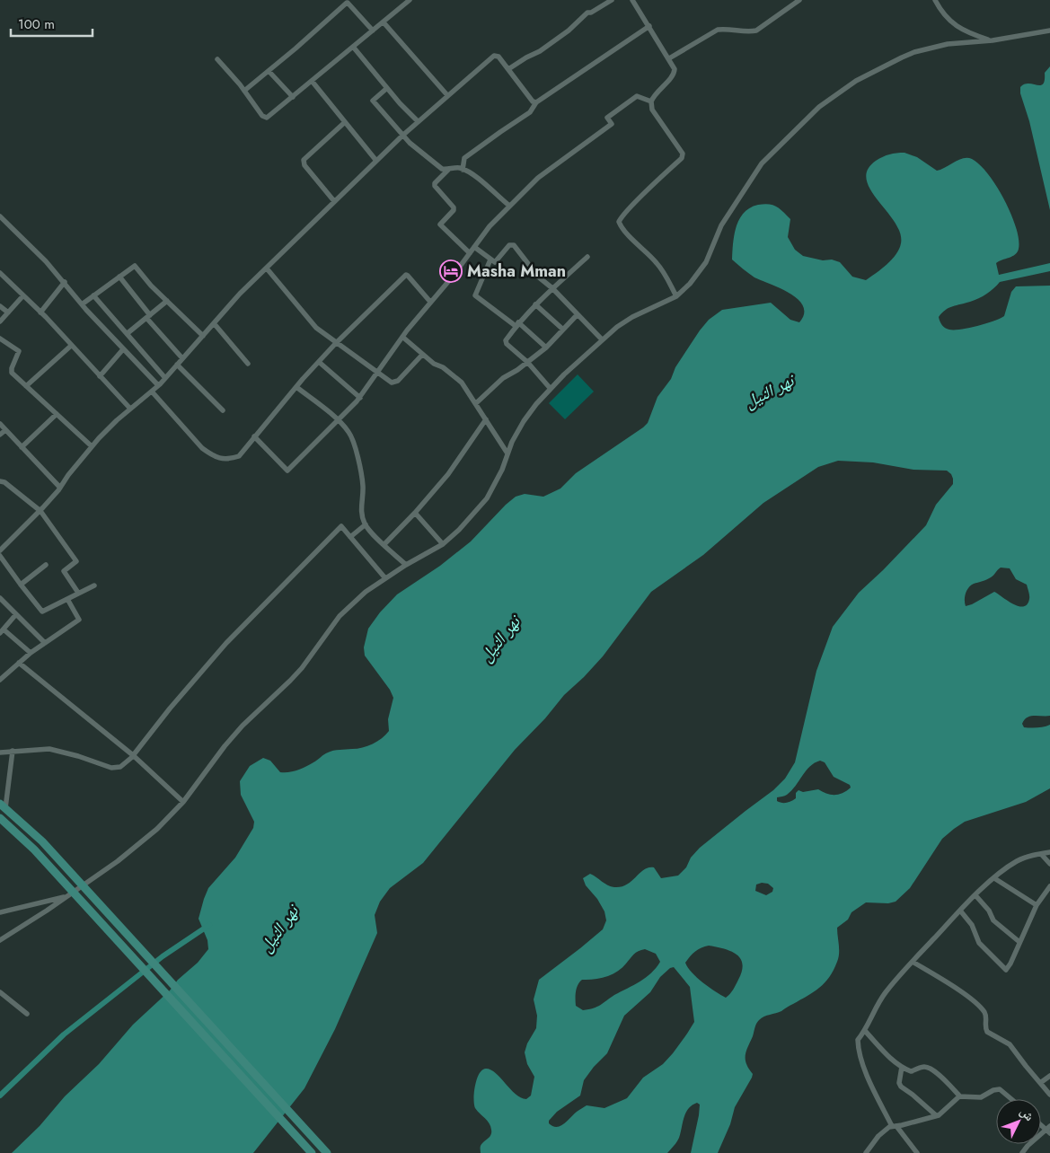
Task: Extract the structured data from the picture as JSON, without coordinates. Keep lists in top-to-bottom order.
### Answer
{
  "water": ["نهر النيل"],
  "places": {
    "hotel": ["Masha Mman"]
  },
  "scale_bar": "100 m",
  "north": "top right"
}
